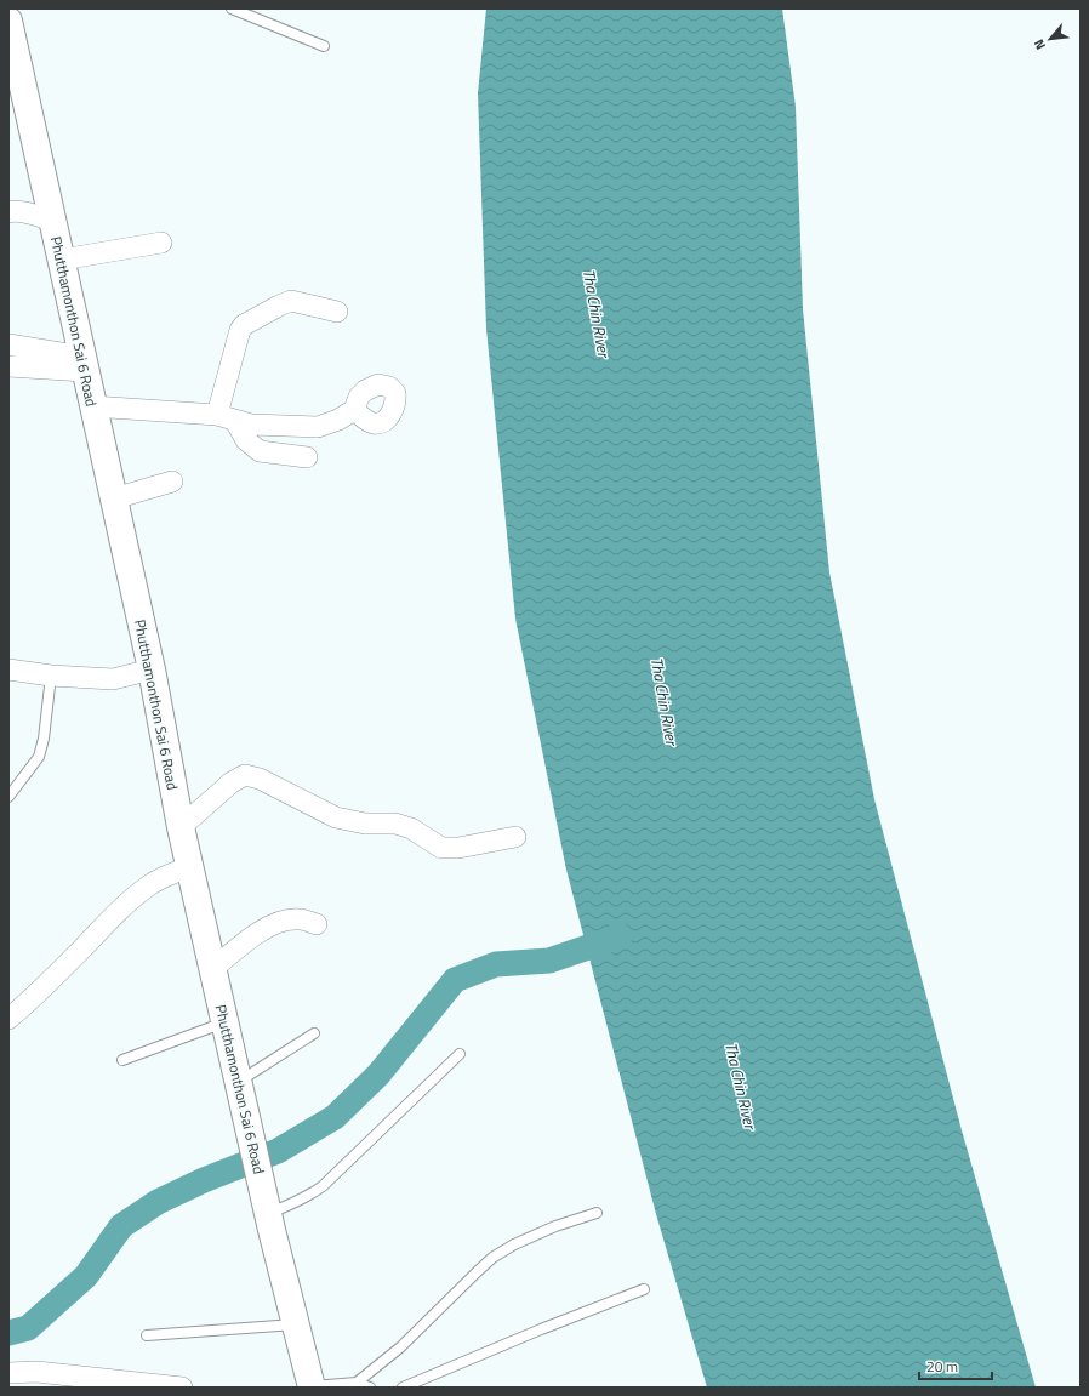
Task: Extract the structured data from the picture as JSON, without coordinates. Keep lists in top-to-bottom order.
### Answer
{
  "streets": {
    "main road": ["Phutthamonthon Sai 6 Road"]
  },
  "water": ["Tha Chin River"],
  "scale_bar": "20 m",
  "north": "bottom left"
}
